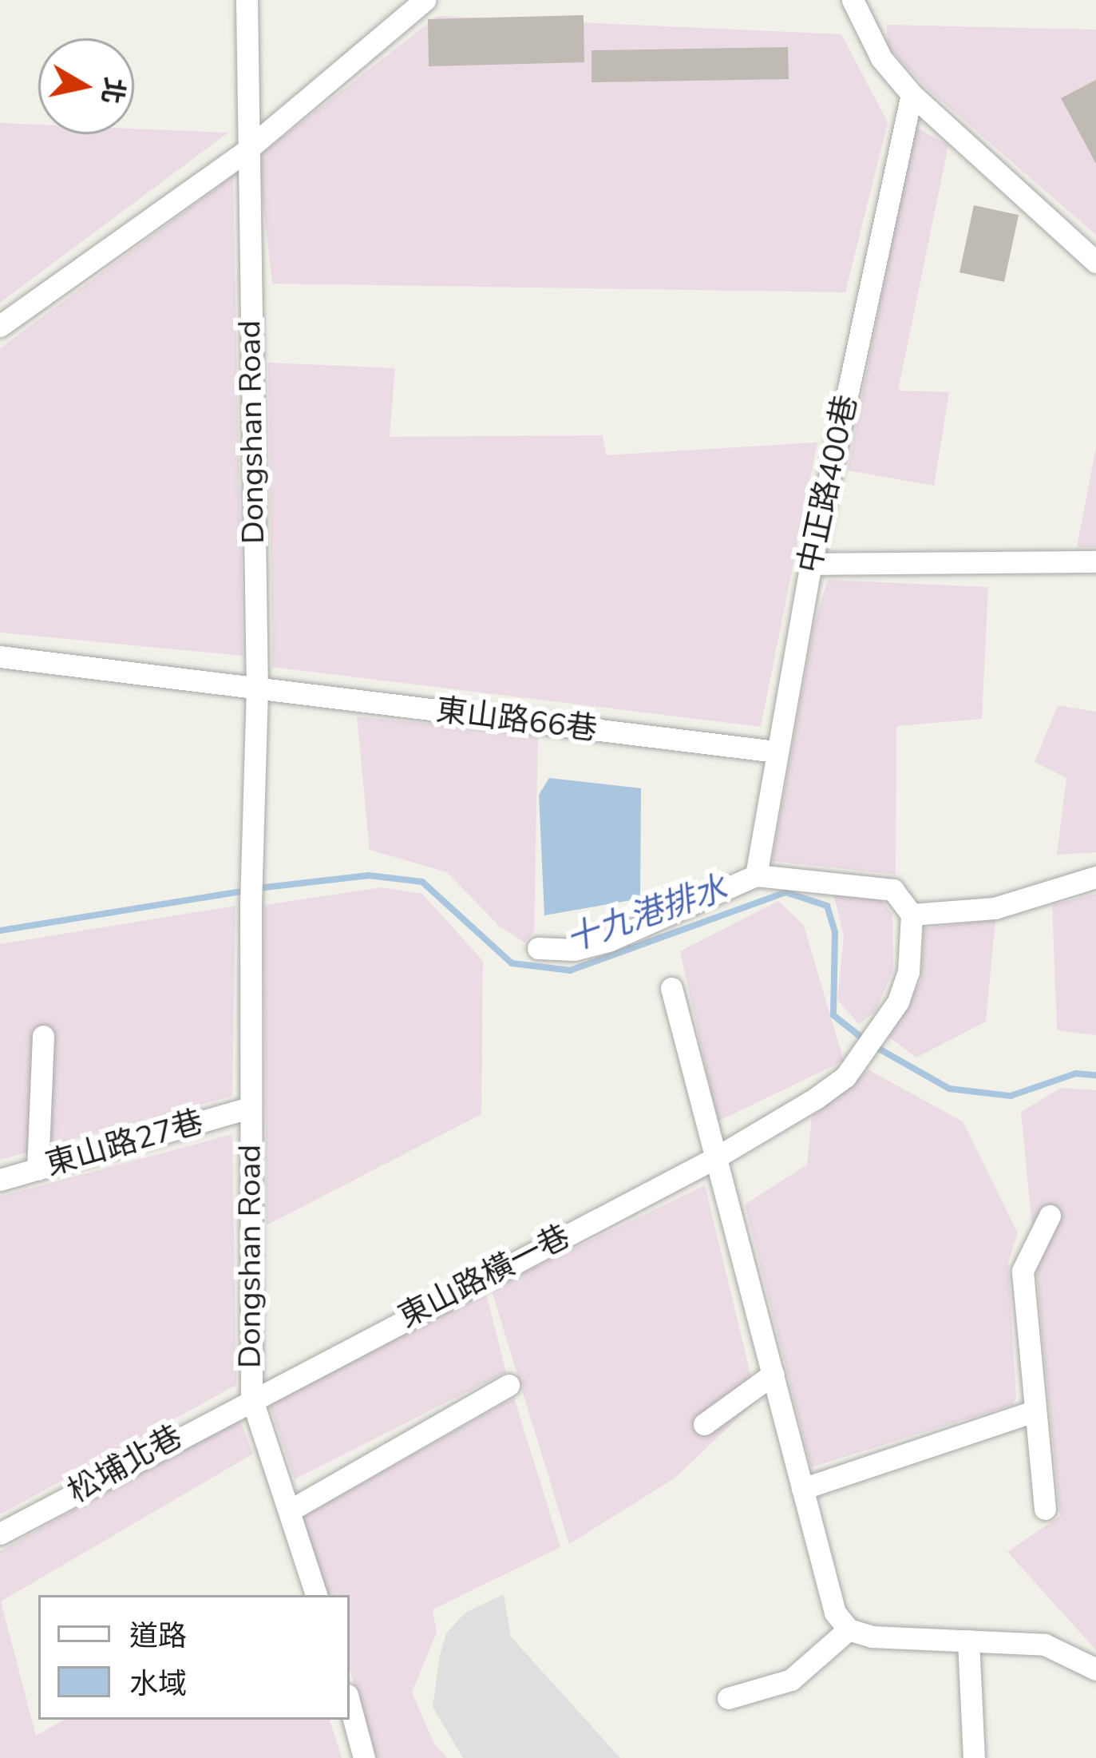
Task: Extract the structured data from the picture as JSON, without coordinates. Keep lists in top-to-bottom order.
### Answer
{
  "streets": {
    "street": [
      "Dongshan Road",
      "中正路400巷",
      "東山路66巷",
      "東山路27巷",
      "東山路橫一巷",
      "松埔北巷"
    ]
  },
  "crossings": [
    ["Dongshan Road", "東山路66巷"],
    ["Dongshan Road", "東山路27巷"],
    ["Dongshan Road", "東山路橫一巷"],
    ["Dongshan Road", "松埔北巷"],
    ["中正路400巷", "東山路66巷"],
    ["東山路橫一巷", "松埔北巷"]
  ],
  "water": ["十九港排水"],
  "legend": ["道路", "水域"],
  "north": "right"
}
